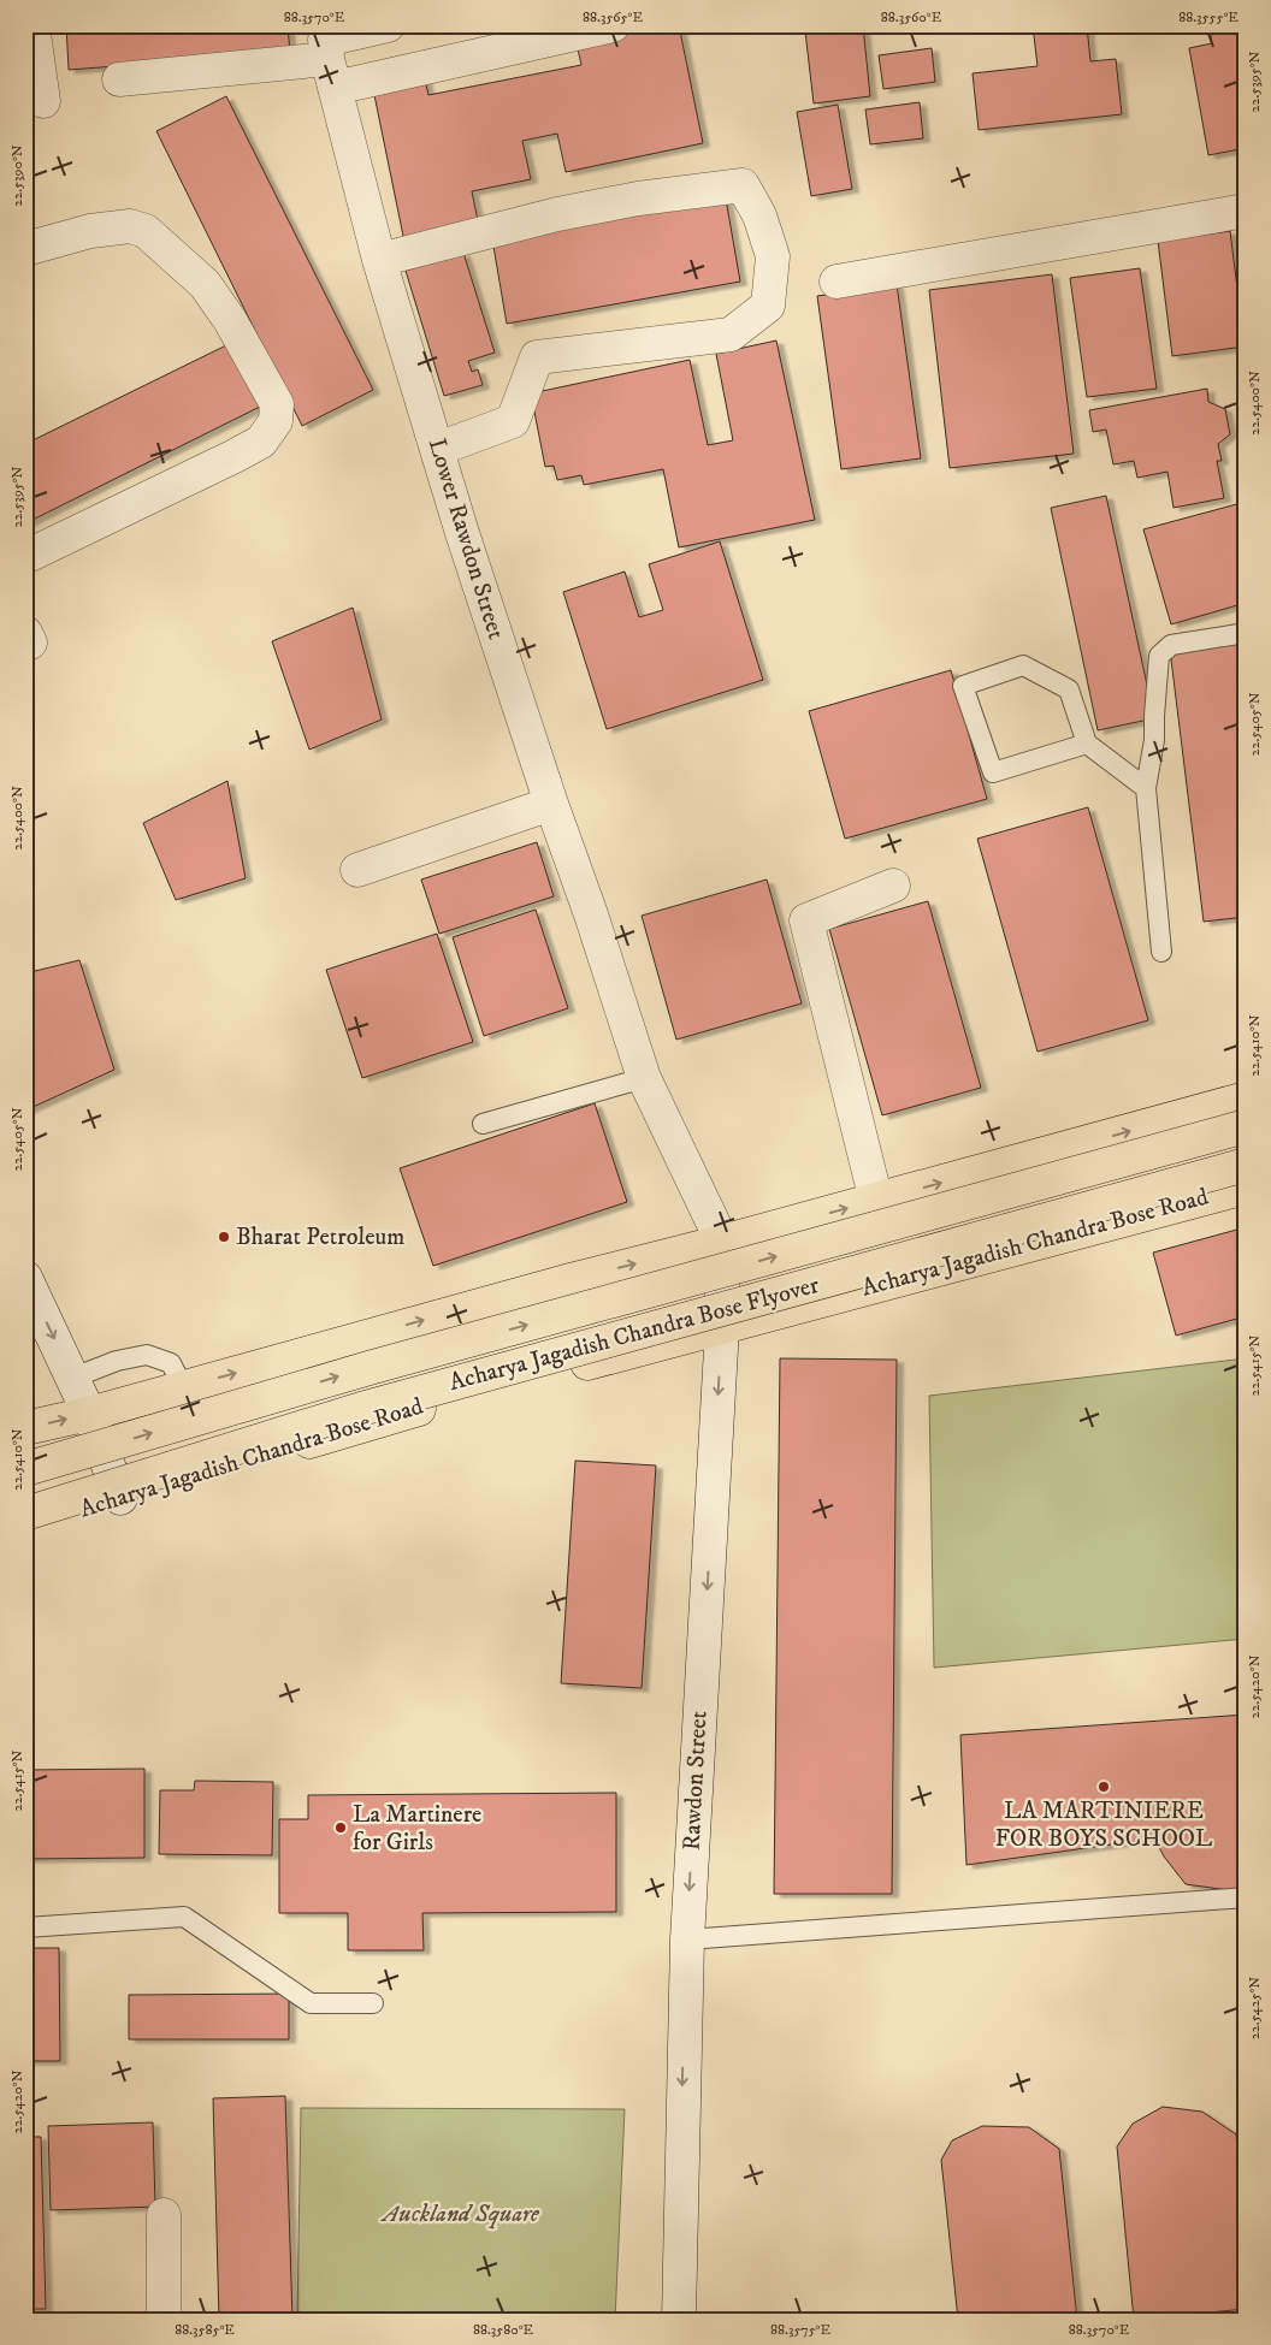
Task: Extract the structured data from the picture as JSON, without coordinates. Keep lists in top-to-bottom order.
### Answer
{
  "streets": {
    "main road": ["Acharya Jagadish Chandra Bose Road", "Acharya Jagadish Chandra Bose Flyover"],
    "street": ["Lower Rawdon Street", "Rawdon Street"]
  },
  "crossings": [
    ["Lower Rawdon Street", "Rawdon Street"],
    ["Acharya Jagadish Chandra Bose Road", "Rawdon Street"]
  ],
  "one_way": ["Rawdon Street"],
  "parks": ["Auckland Square"],
  "places": ["Bharat Petroleum", "LA MARTINIERE FOR BOYS SCHOOL", "La Martinere for Girls"],
  "coordinates": [
    "88.3570°E",
    "88.3565°E",
    "88.3560°E",
    "88.3555°E",
    "22.5395°N",
    "22.5390°N",
    "22.5400°N",
    "22.5405°N",
    "22.5410°N",
    "22.5415°N",
    "22.5420°N",
    "22.5425°N",
    "88.3585°E",
    "88.3580°E",
    "88.3575°E"
  ]
}
